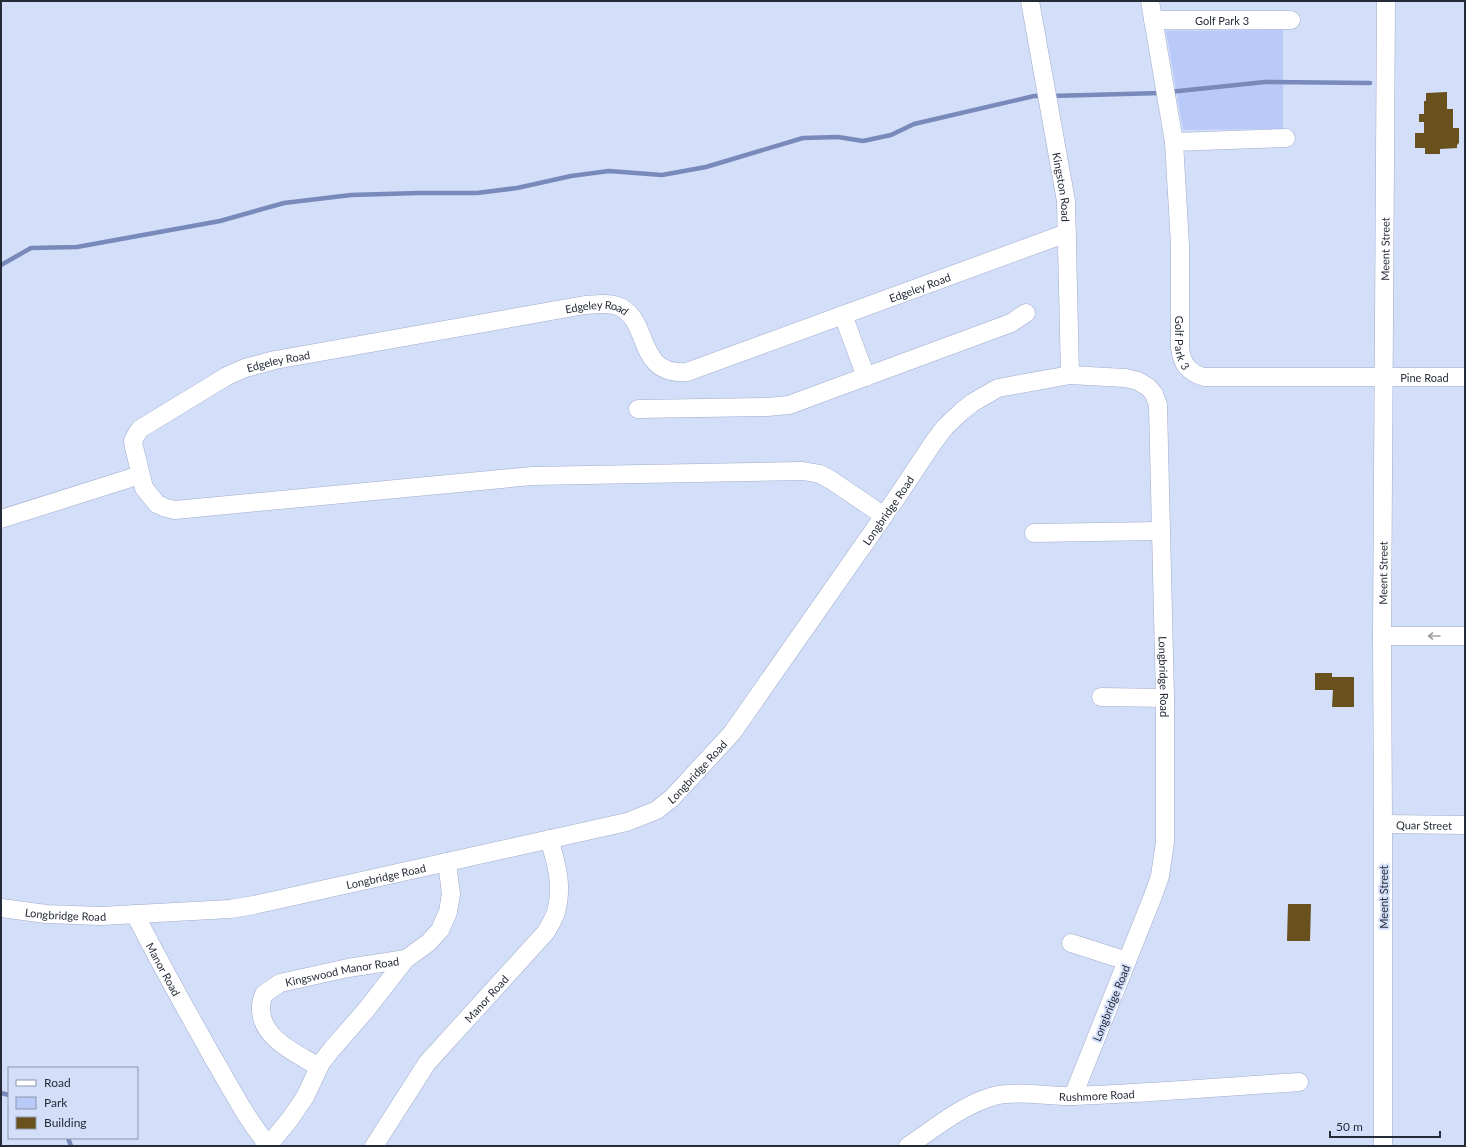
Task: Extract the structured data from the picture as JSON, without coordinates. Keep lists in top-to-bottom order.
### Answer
{
  "streets": {
    "street": [
      "Golf Park 3",
      "Kingston Road",
      "Meent Street",
      "Edgeley Road",
      "Pine Road",
      "Longbridge Road",
      "Quar Street",
      "Manor Road",
      "Kingswood Manor Road",
      "Rushmore Road"
    ]
  },
  "crossings": [
    ["Golf Park 3", "Meent Street"],
    ["Golf Park 3", "Pine Road"],
    ["Kingston Road", "Edgeley Road"],
    ["Kingston Road", "Longbridge Road"],
    ["Meent Street", "Pine Road"],
    ["Meent Street", "Quar Street"],
    ["Edgeley Road", "Longbridge Road"],
    ["Longbridge Road", "Manor Road"],
    ["Longbridge Road", "Kingswood Manor Road"],
    ["Longbridge Road", "Rushmore Road"],
    ["Manor Road", "Kingswood Manor Road"]
  ],
  "legend": ["Road", "Park", "Building"],
  "scale_bar": "50 m"
}
